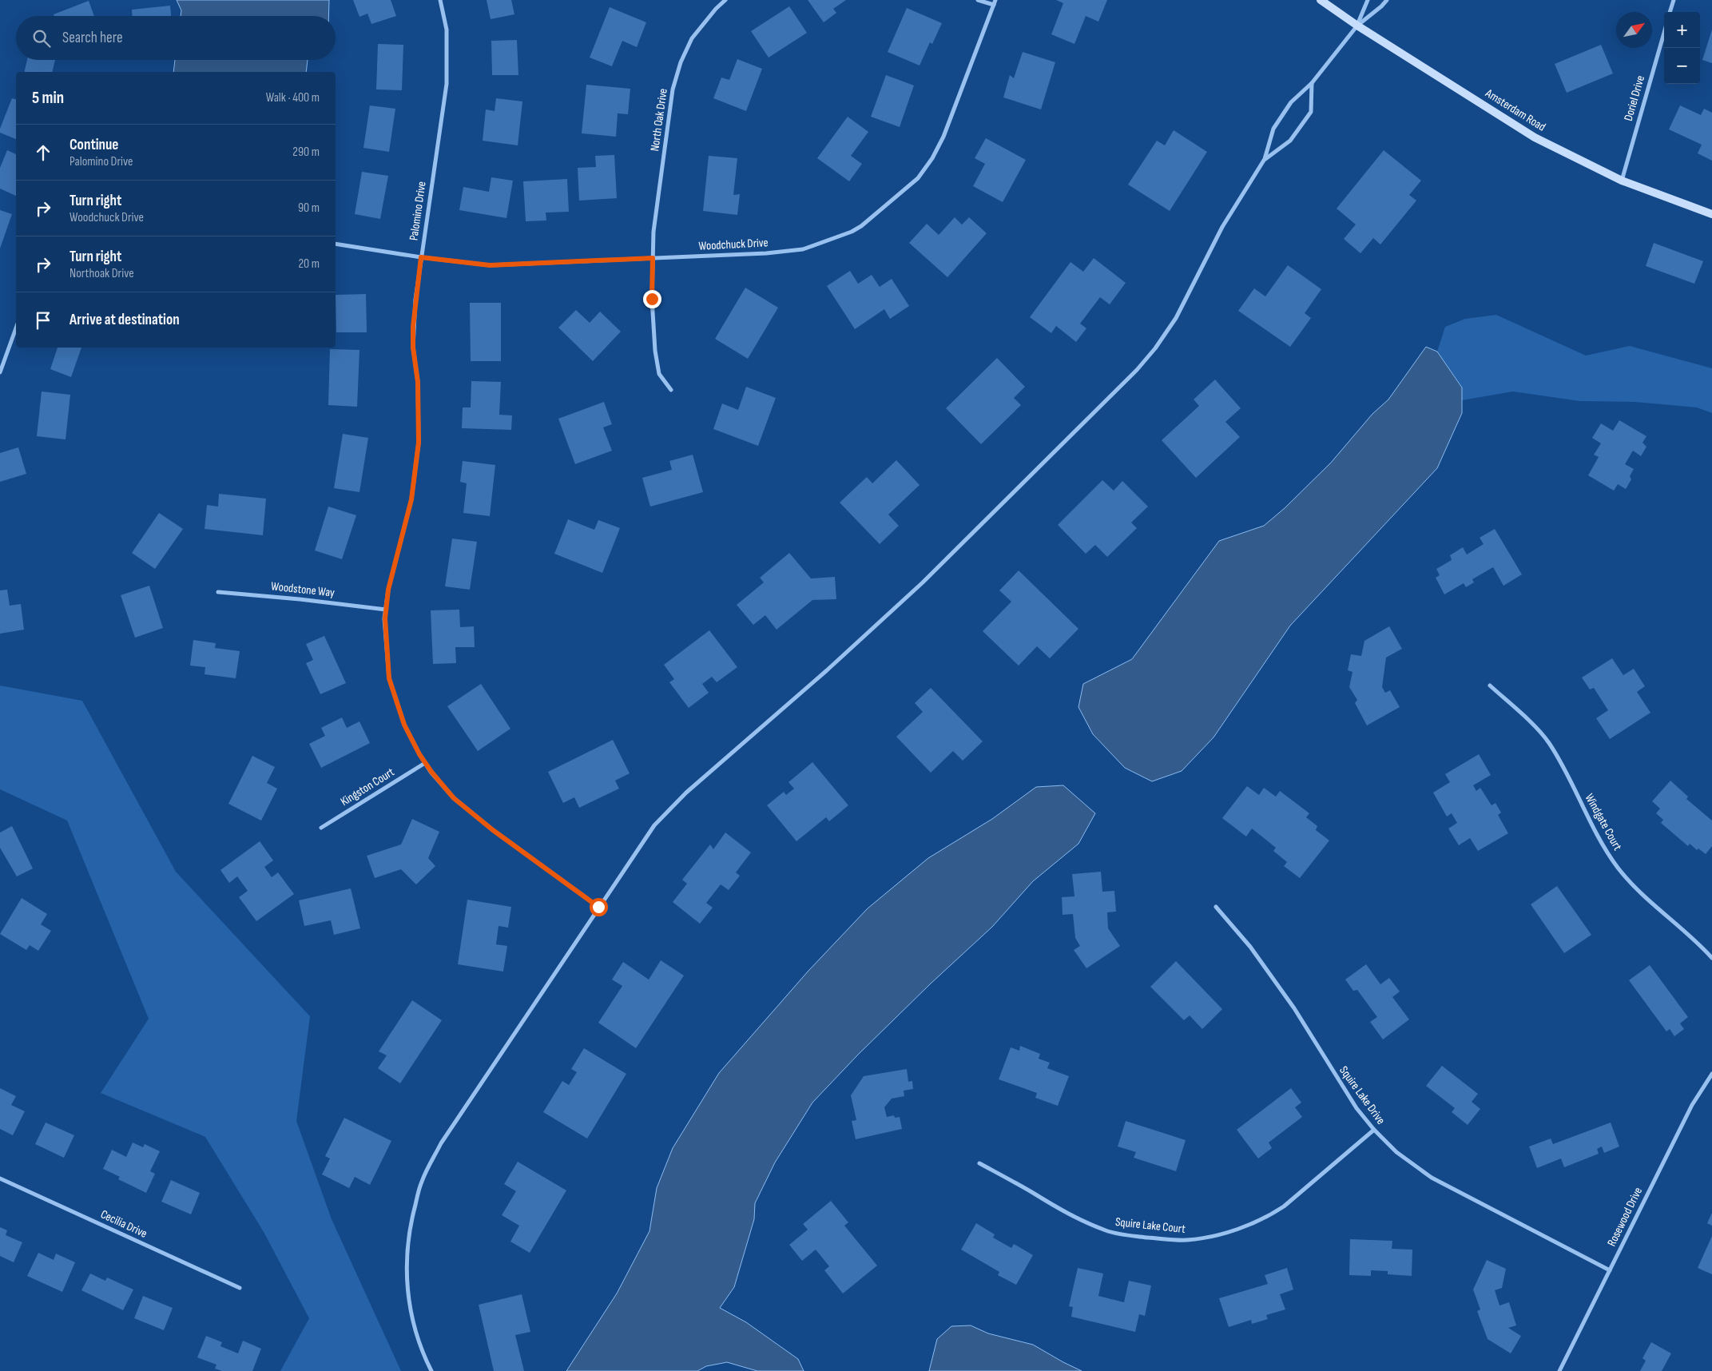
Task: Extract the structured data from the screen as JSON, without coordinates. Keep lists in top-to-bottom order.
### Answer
{
  "streets": {
    "street": [
      "Doriel Drive",
      "Amsterdam Road",
      "North Oak Drive",
      "Palomino Drive",
      "Woodchuck Drive",
      "Woodstone Way",
      "Kingston Court",
      "Windgate Court",
      "Squire Lake Drive",
      "Rosewood Drive",
      "Cecilia Drive",
      "Squire Lake Court"
    ]
  },
  "crossings": [
    ["Doriel Drive", "Amsterdam Road"],
    ["North Oak Drive", "Woodchuck Drive"],
    ["Palomino Drive", "Woodchuck Drive"],
    ["Palomino Drive", "Woodstone Way"],
    ["Palomino Drive", "Kingston Court"],
    ["Squire Lake Drive", "Rosewood Drive"],
    ["Squire Lake Drive", "Squire Lake Court"]
  ],
  "north": "top right",
  "page": {
    "map_buttons": ["+", "−"],
    "search": "Search here",
    "heading": ["5 min", "Walk · 400 m"],
    "list": [
      ["Continue", "Palomino Drive", "290 m"],
      ["Turn right", "Woodchuck Drive", "90 m"],
      ["Turn right", "Northoak Drive", "20 m"],
      "Arrive at destination"
    ]
  }
}
